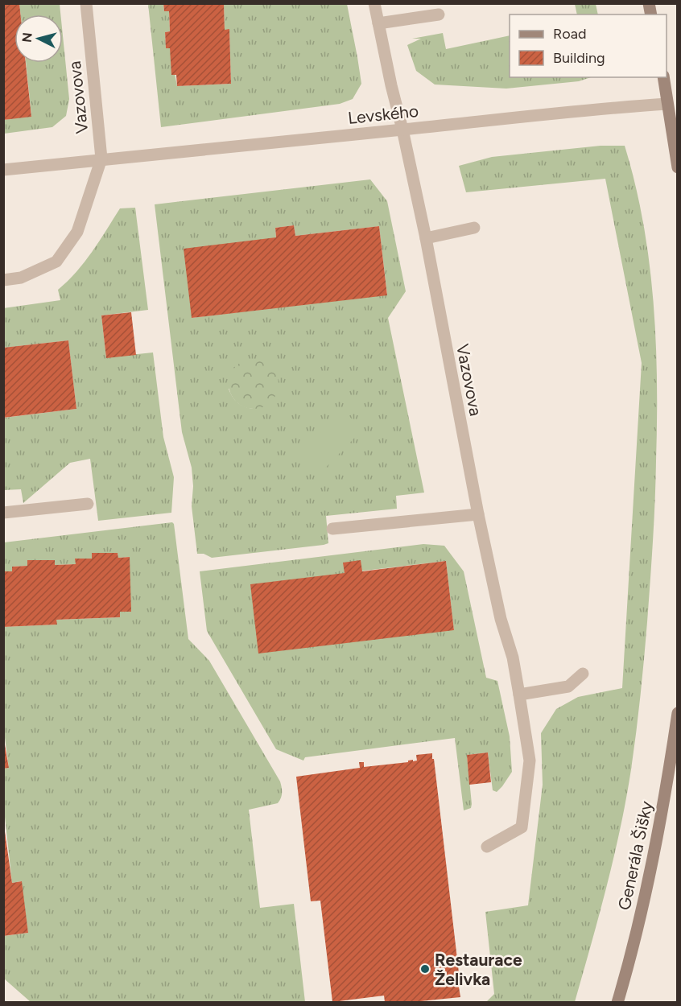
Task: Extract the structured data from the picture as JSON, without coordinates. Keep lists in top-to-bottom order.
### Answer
{
  "streets": {
    "main road": ["Generála Šišky"],
    "street": ["Vazovova", "Levského"]
  },
  "crossings": [
    ["Vazovova", "Levského"]
  ],
  "places": ["Restaurace Želivka"],
  "legend": ["Road", "Building"],
  "north": "left"
}
